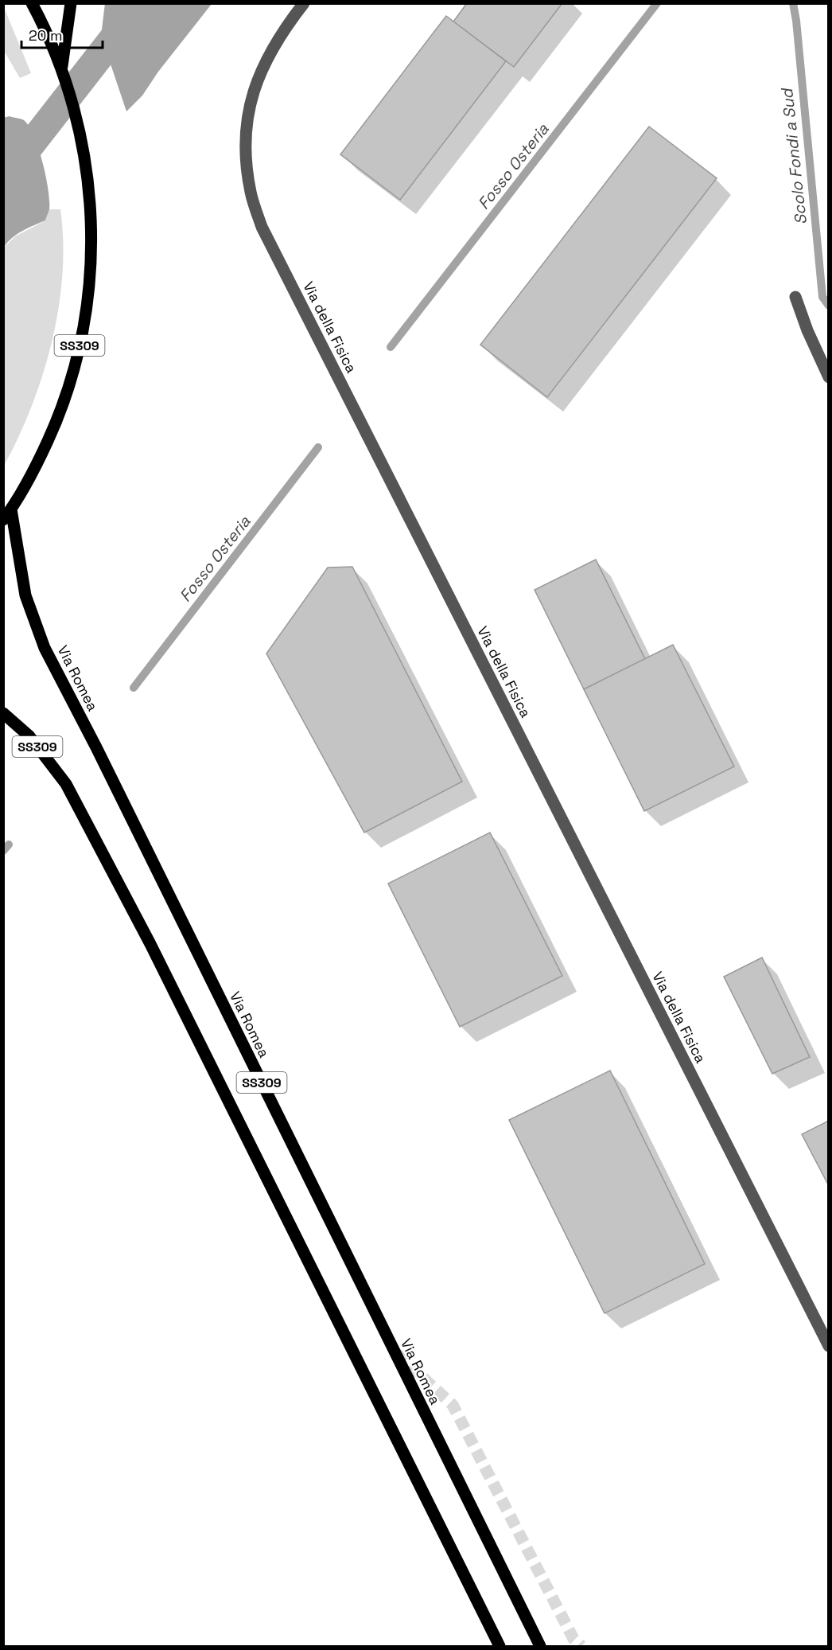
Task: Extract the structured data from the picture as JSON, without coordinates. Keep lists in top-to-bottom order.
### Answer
{
  "streets": {
    "main road": ["SS309", "Via Romea"],
    "street": ["Via della Fisica"]
  },
  "crossings": [
    ["SS309", "Via Romea"]
  ],
  "water": ["Scolo Fondi a Sud", "Fosso Osteria"],
  "scale_bar": "20 m"
}
